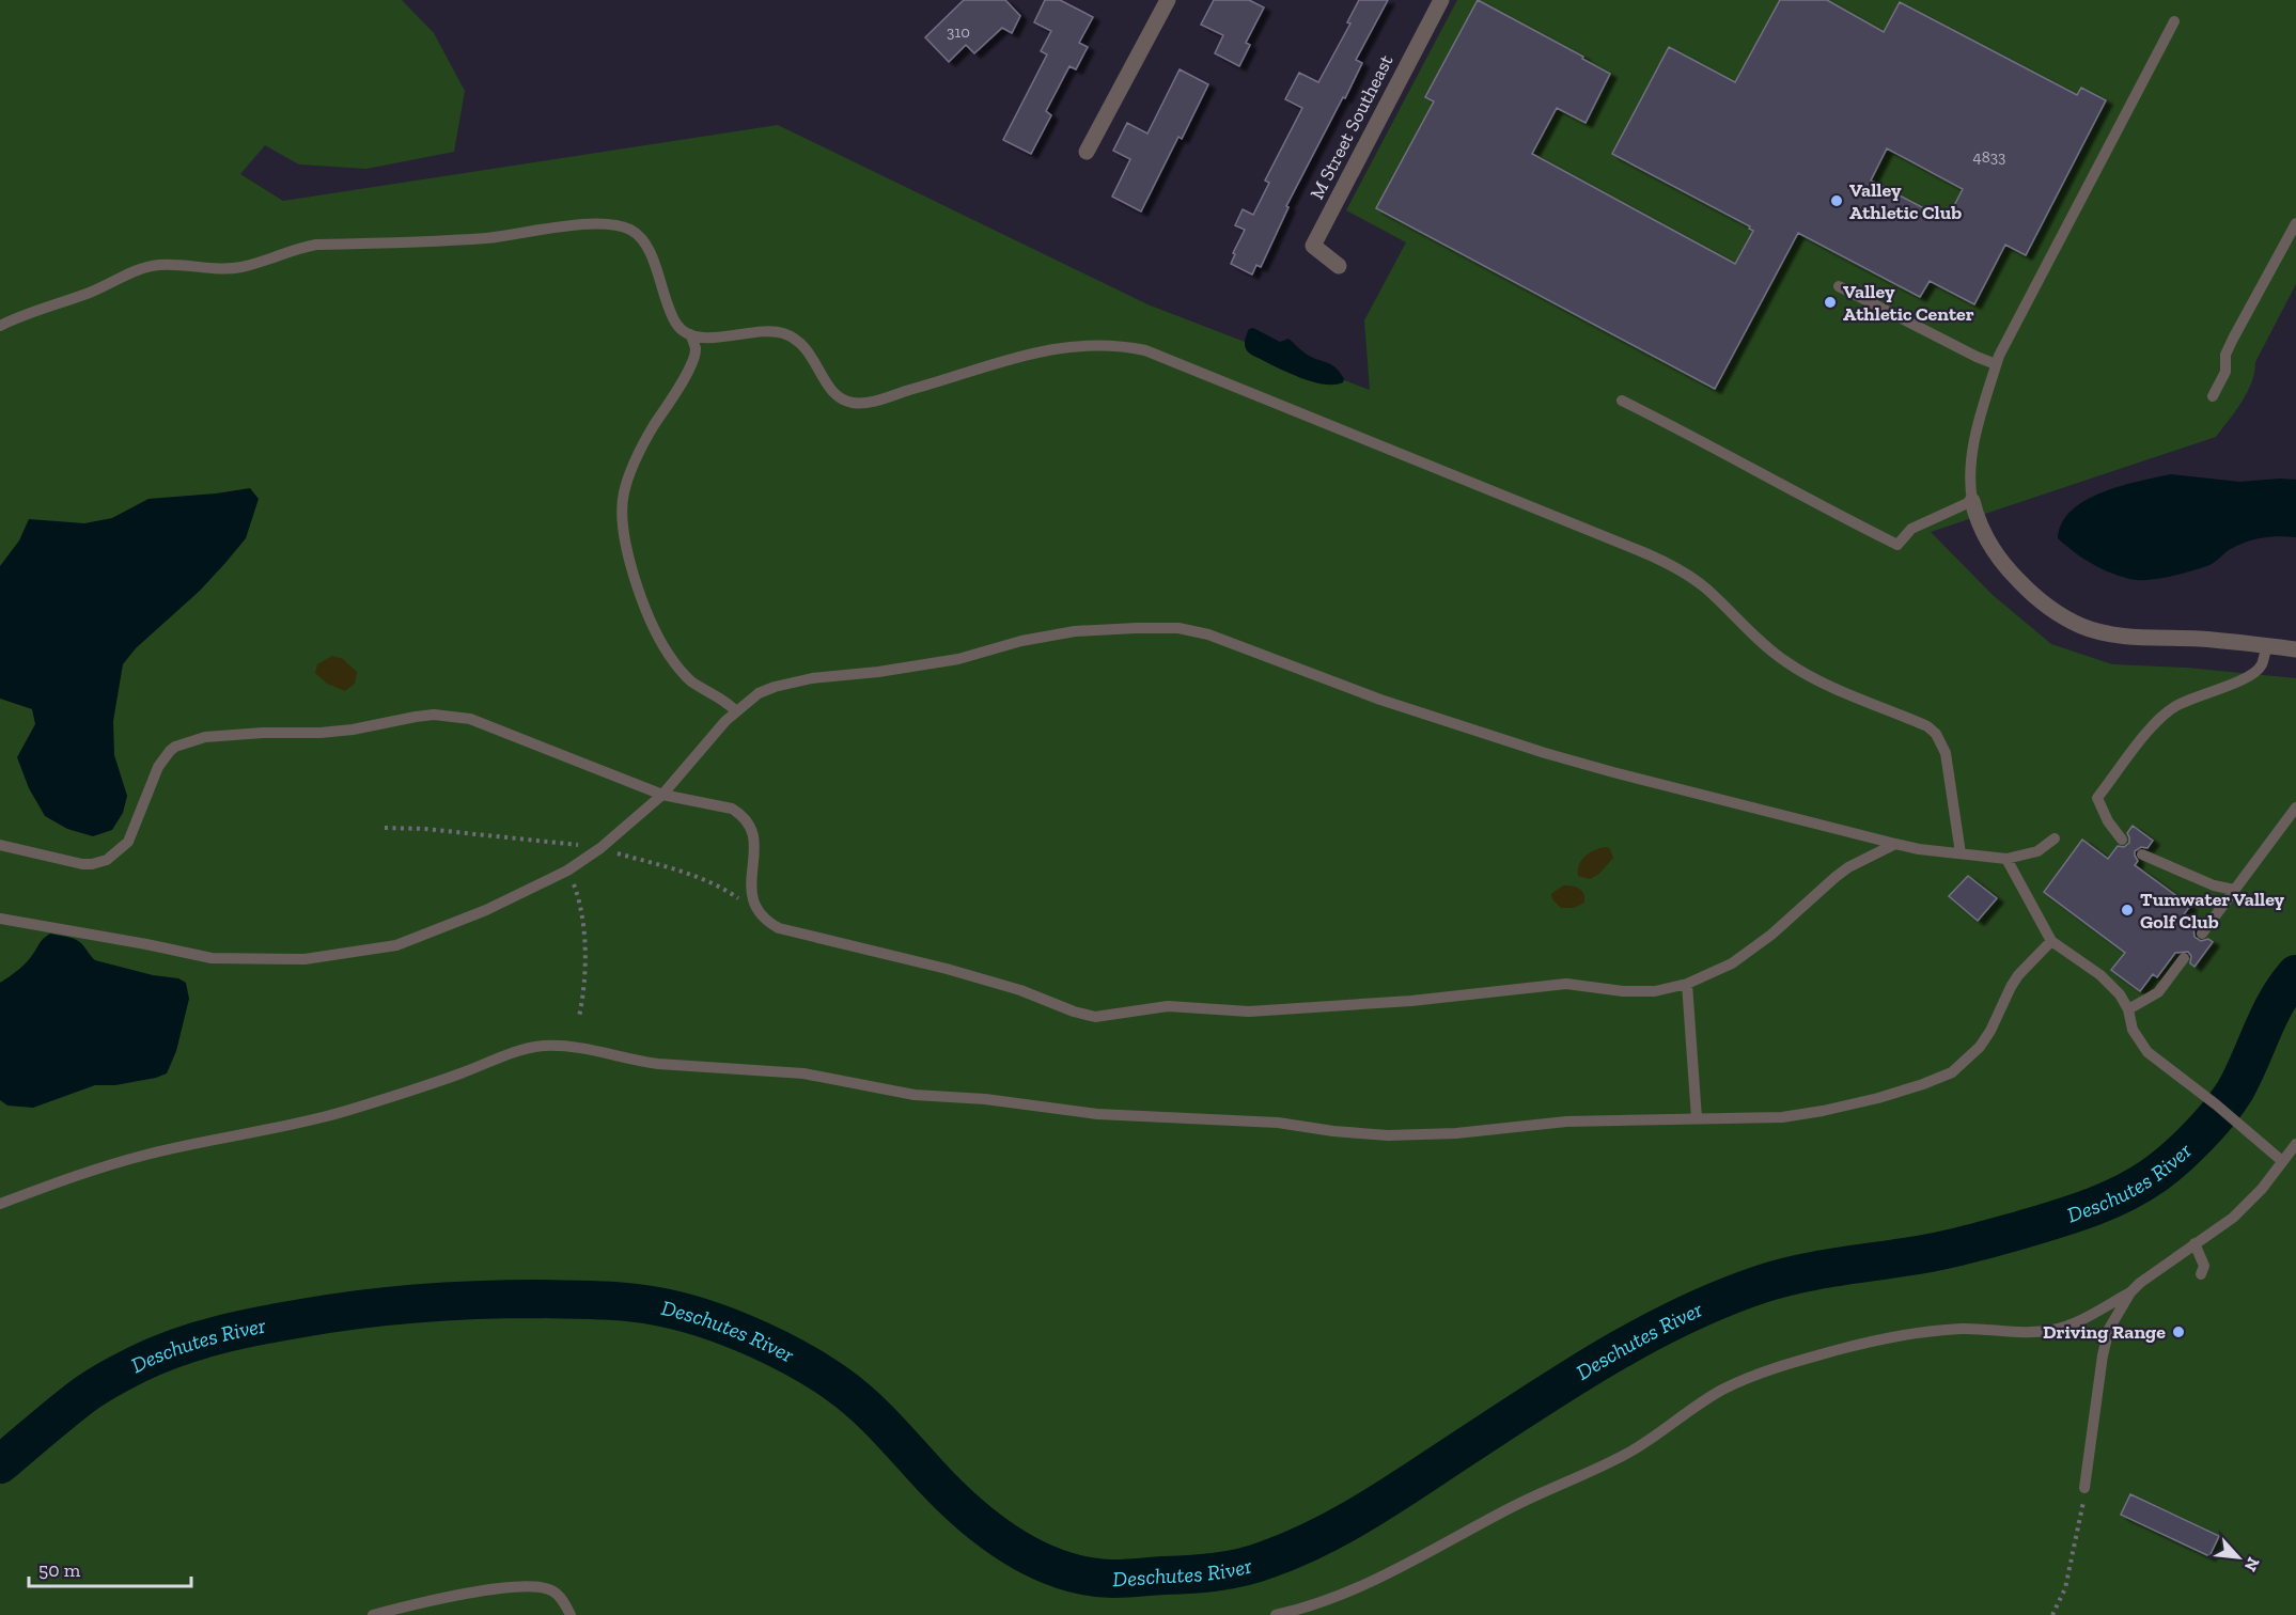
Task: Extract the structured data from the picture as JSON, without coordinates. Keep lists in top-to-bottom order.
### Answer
{
  "streets": {
    "street": ["M Street Southeast"]
  },
  "water": ["Deschutes River"],
  "places": [
    "Valley Athletic Club",
    "Valley Athletic Center",
    "Tumwater Valley Golf Club",
    "Driving Range"
  ],
  "house_numbers": ["310", "4833"],
  "scale_bar": "50 m",
  "north": "bottom right"
}
